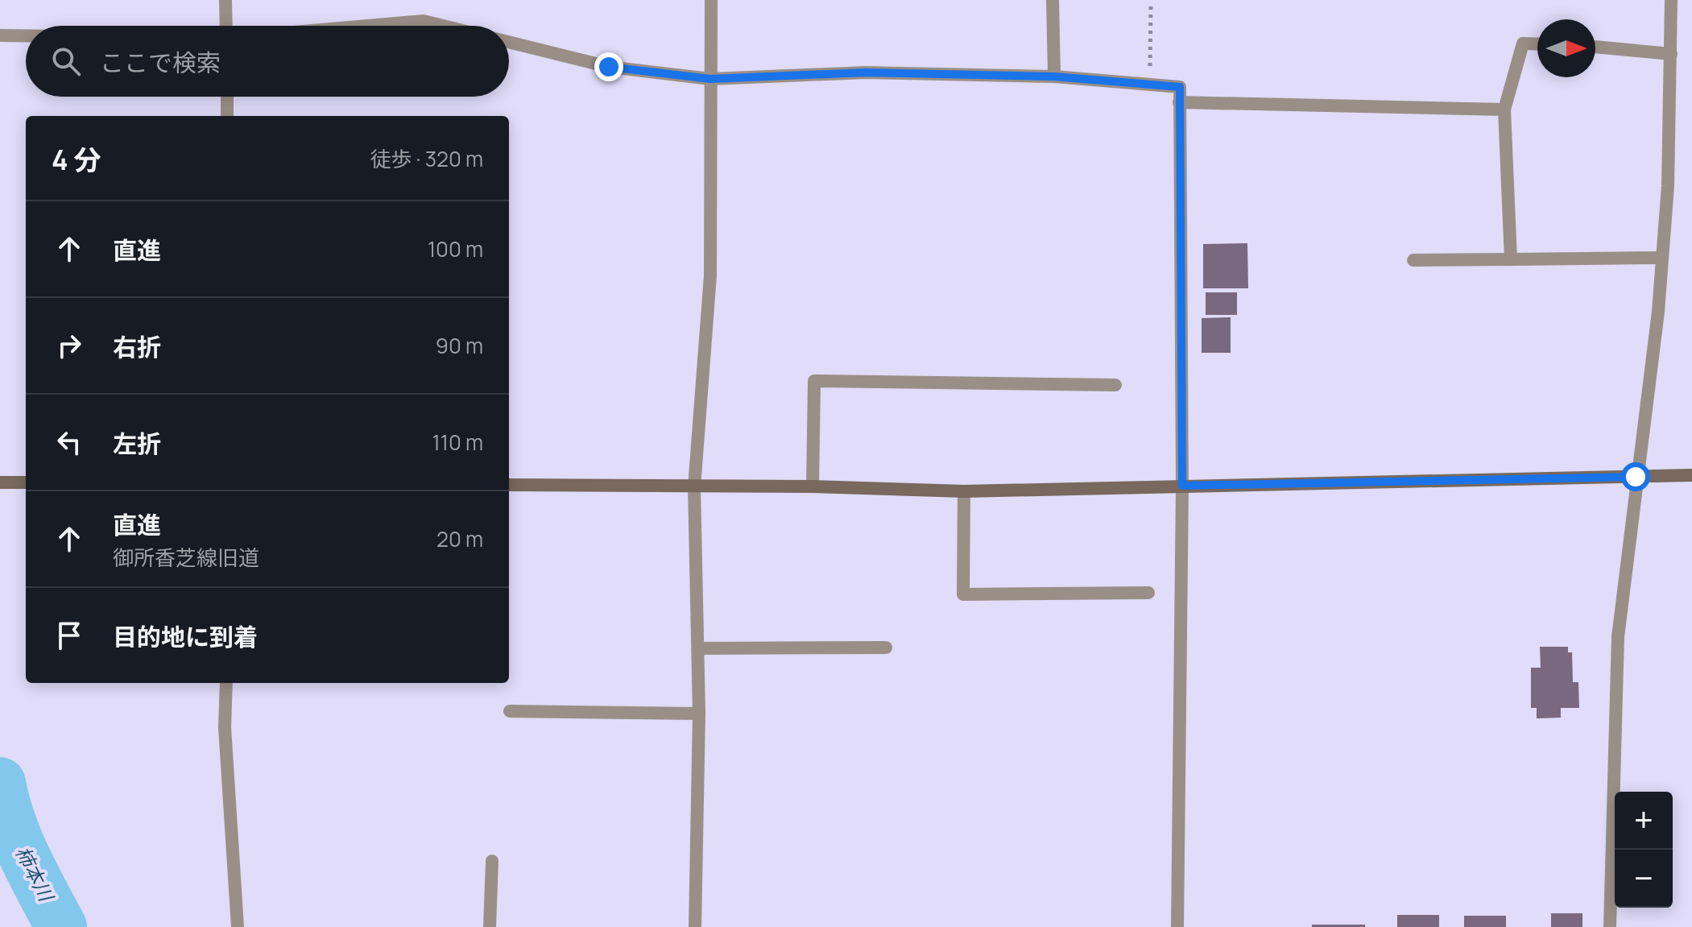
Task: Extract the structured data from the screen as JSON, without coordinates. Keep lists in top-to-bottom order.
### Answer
{
  "water": ["柿本川"],
  "north": "right",
  "page": {
    "search": "ここで検索",
    "heading": ["4 分", "徒歩 · 320 m"],
    "list": [
      ["直進", "100 m"],
      ["右折", "90 m"],
      ["左折", "110 m"],
      ["直進", "御所香芝線旧道", "20 m"],
      "目的地に到着"
    ],
    "map_buttons": ["+", "−"]
  }
}
